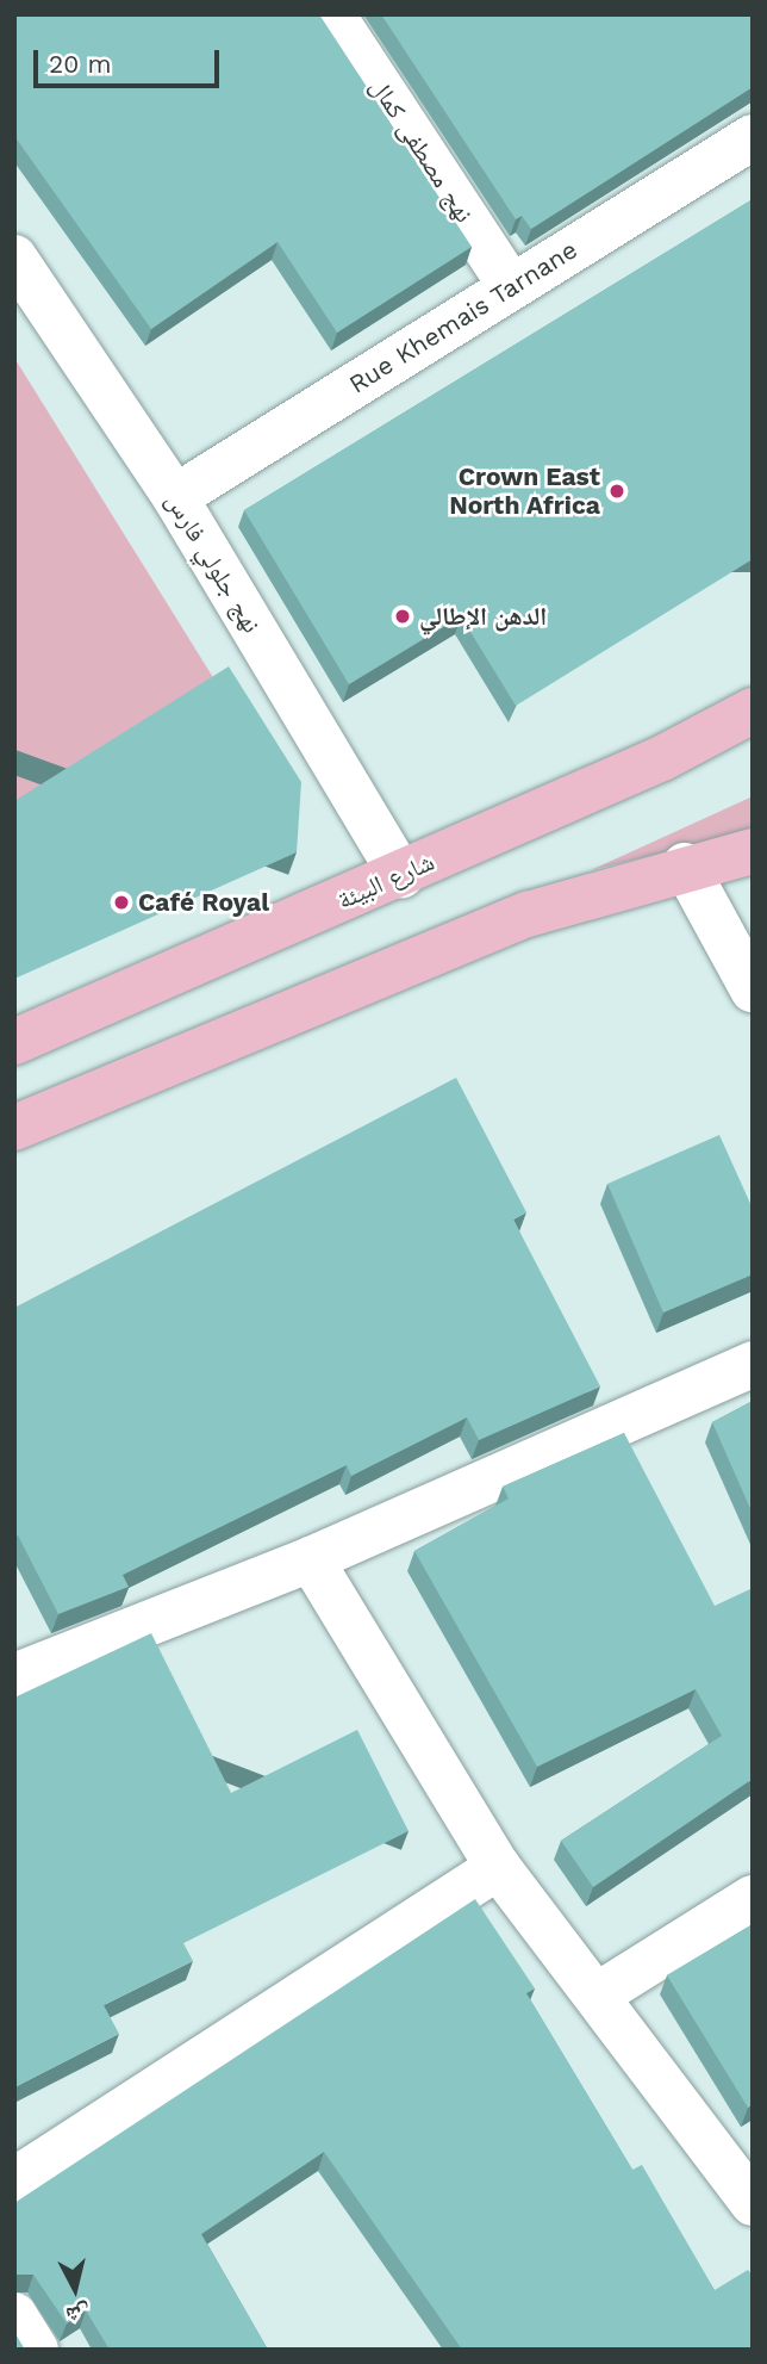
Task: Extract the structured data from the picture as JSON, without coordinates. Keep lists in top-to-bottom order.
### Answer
{
  "streets": {
    "main road": ["شارع البيئة"],
    "street": ["نهج مصطفى كمال", "Rue Khemais Tarnane", "نهج جلولي فارس"]
  },
  "crossings": [
    ["نهج مصطفى كمال", "Rue Khemais Tarnane"],
    ["Rue Khemais Tarnane", "نهج جلولي فارس"],
    ["نهج جلولي فارس", "شارع البيئة"]
  ],
  "places": ["Crown East North Africa", "الدهن الإطالي", "Café Royal"],
  "scale_bar": "20 m",
  "north": "bottom"
}
